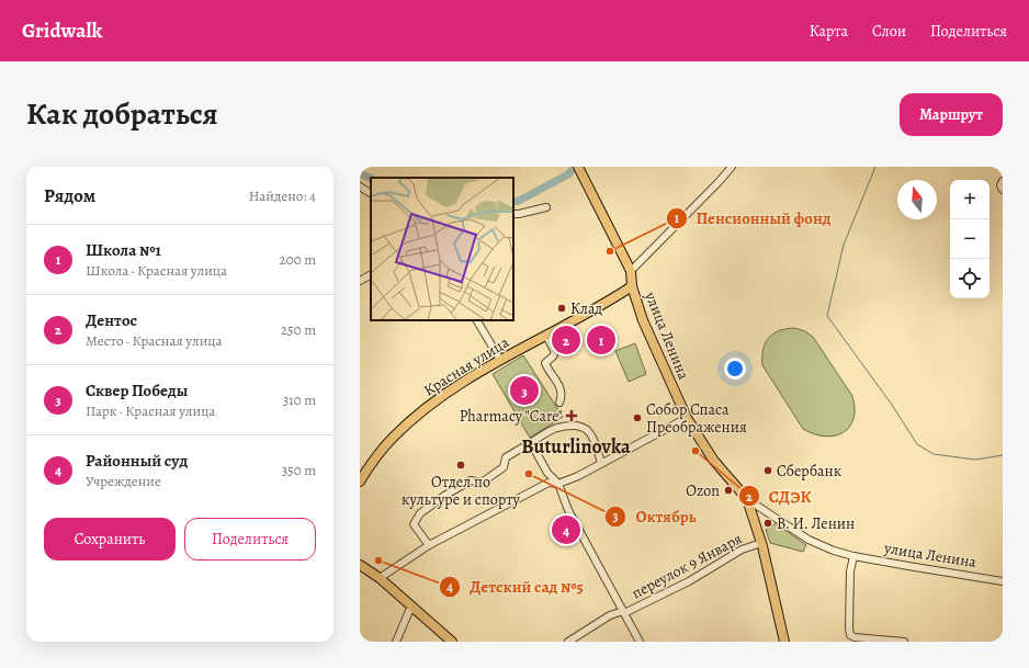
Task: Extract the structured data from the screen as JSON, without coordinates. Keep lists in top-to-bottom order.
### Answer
{
  "streets": {
    "main road": ["улица Ленина", "Красная улица"],
    "street": ["переулок 9 Января"]
  },
  "crossings": [
    ["улица Ленина", "Красная улица"]
  ],
  "districts": ["Buturlinovka"],
  "places": {
    "other": [
      "Пенсионный фонд",
      "Клад",
      "Собор Спаса Преображения",
      "СДЭК",
      "Отдел по культуре и спорту",
      "Сбербанк",
      "Октябрь",
      "Ozon",
      "В. И. Ленин",
      "Детский сад №5"
    ],
    "health": ["Pharmacy \"Care\""]
  },
  "north": "top",
  "page": {
    "header": "Gridwalk",
    "nav": ["Карта", "Слои", "Поделиться"],
    "title": "Как добраться",
    "buttons": [
      "Маршрут",
      ["Сохранить", "Поделиться"]
    ],
    "heading": ["Рядом", "Найдено: 4"],
    "map_buttons": ["+", "−"],
    "list": [
      {
        "mark": "1",
        "name": "Школа №1",
        "note": "Школа · Красная улица",
        "value": "200 m"
      },
      {
        "mark": "2",
        "name": "Дентос",
        "note": "Место · Красная улица",
        "value": "250 m"
      },
      {
        "mark": "3",
        "name": "Сквер Победы",
        "note": "Парк · Красная улица",
        "value": "310 m"
      },
      {
        "mark": "4",
        "name": "Районный суд",
        "note": "Учреждение",
        "value": "350 m"
      }
    ],
    "pins": [
      "1",
      "2",
      "3",
      "4"
    ]
  }
}
